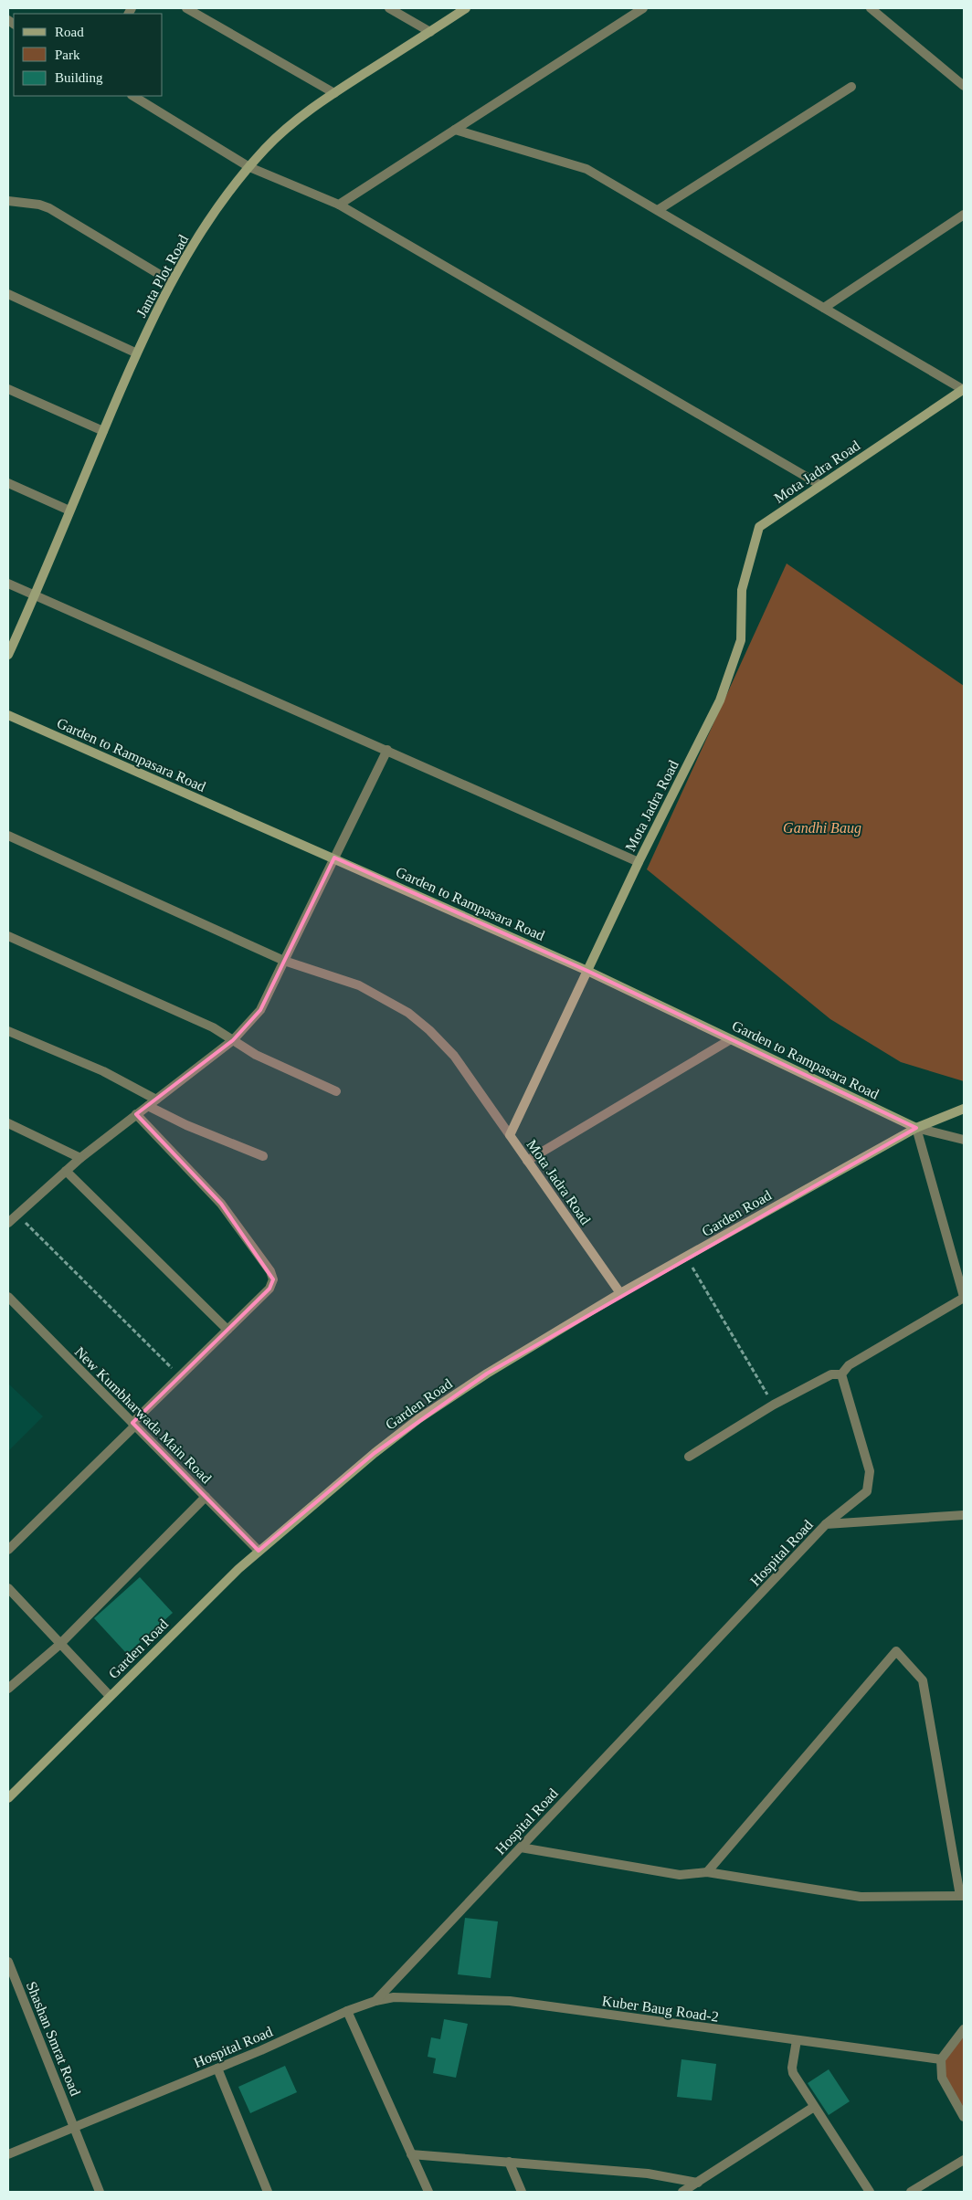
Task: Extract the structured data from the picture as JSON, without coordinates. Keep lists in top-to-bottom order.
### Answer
{
  "streets": {
    "main road": [
      "Janta Plot Road",
      "Mota Jadra Road",
      "Garden to Rampasara Road",
      "Garden Road"
    ],
    "street": [
      "New Kumbharwada Main Road",
      "Hospital Road",
      "Kuber Baug Road-2",
      "Shashan Smrat Road"
    ]
  },
  "crossings": [
    ["Mota Jadra Road", "Garden to Rampasara Road"],
    ["Mota Jadra Road", "Garden Road"],
    ["Garden to Rampasara Road", "Garden Road"],
    ["Garden Road", "New Kumbharwada Main Road"],
    ["Hospital Road", "Kuber Baug Road-2"],
    ["Hospital Road", "Shashan Smrat Road"]
  ],
  "parks": ["Gandhi Baug"],
  "legend": ["Road", "Park", "Building"]
}
